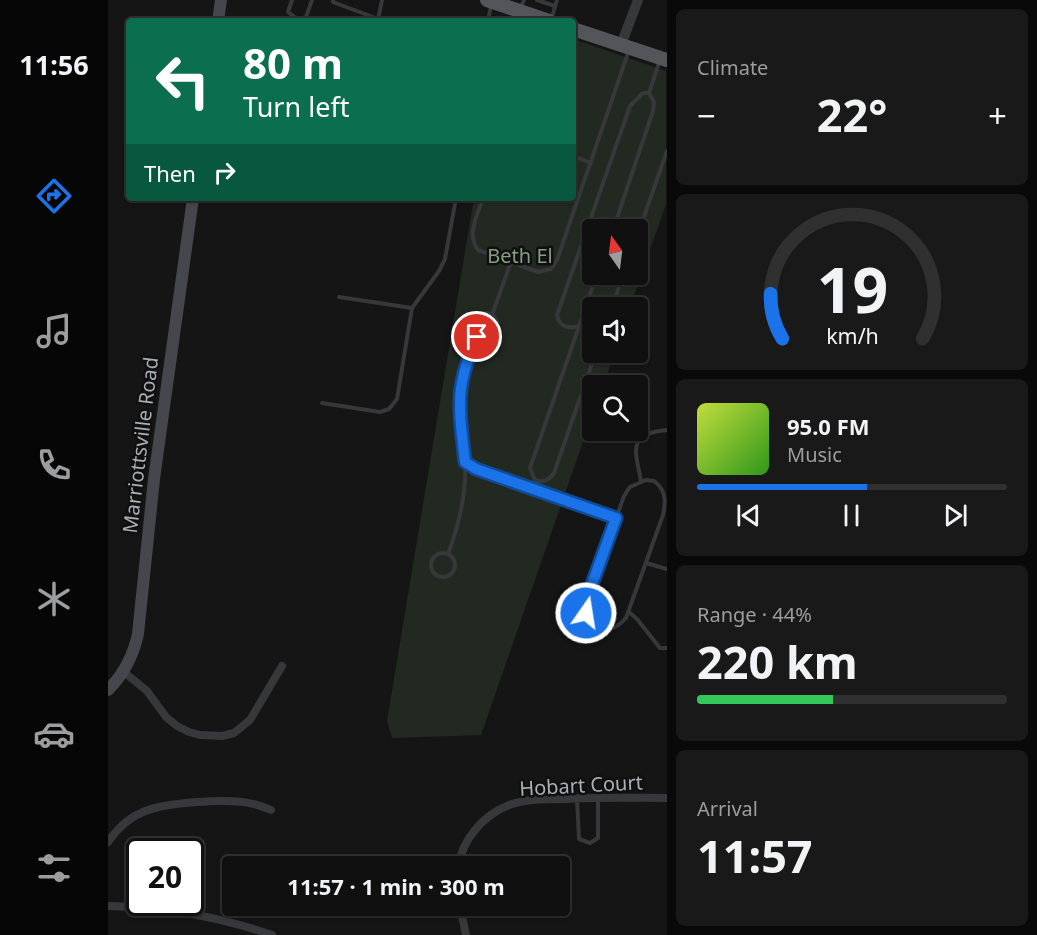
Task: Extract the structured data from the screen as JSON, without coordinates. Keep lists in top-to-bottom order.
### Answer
{
  "streets": {
    "main road": ["Marriottsville Road"],
    "street": ["Hobart Court"]
  },
  "parks": ["Beth El"],
  "north": "top",
  "page": {
    "tabs": "11:56",
    "tile": [
      "Climate",
      ["Range · 44%", "220 km"],
      ["Arrival", "11:57"]
    ],
    "turn": ["80 m", "Turn left"],
    "heat": ["−", "22°", "+"],
    "then": "Then",
    "song": ["95.0 FM", "Music"],
    "limit": "20",
    "trip": "11:57 · 1 min · 300 m",
    "gauge": ["19", "km/h"]
  }
}
